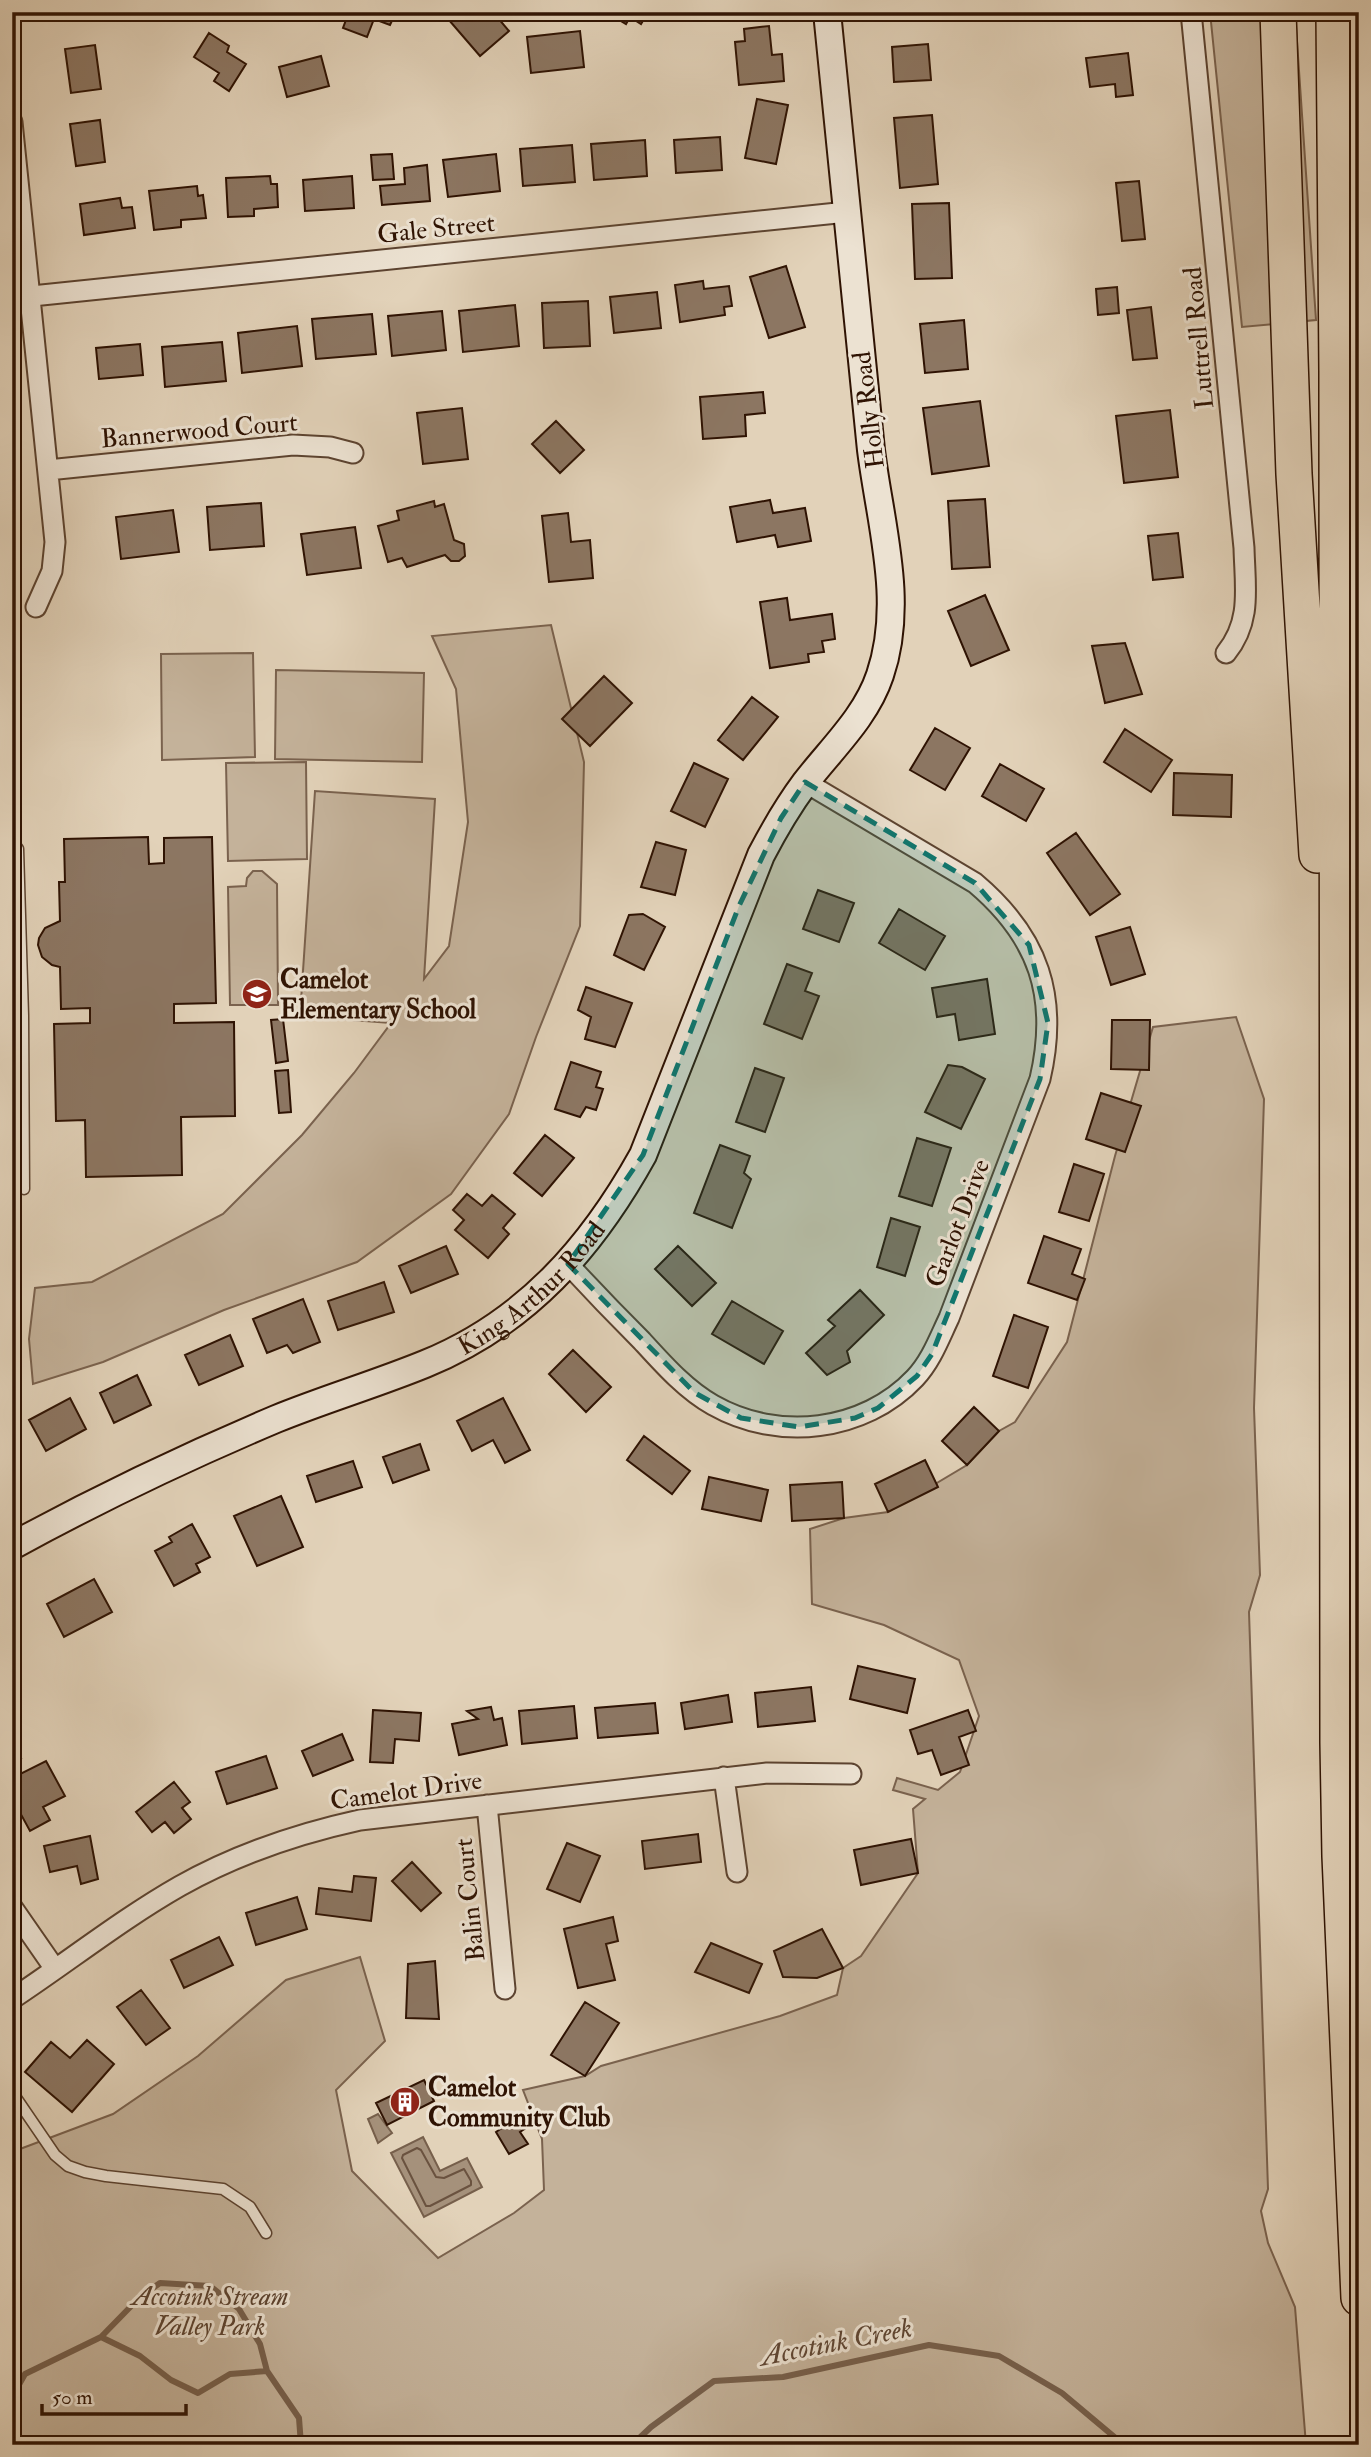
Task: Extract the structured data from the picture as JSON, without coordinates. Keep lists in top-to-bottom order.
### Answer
{
  "streets": {
    "street": [
      "Gale Street",
      "Luttrell Road",
      "Holly Road",
      "Bannerwood Court",
      "Garlot Drive",
      "King Arthur Road",
      "Camelot Drive",
      "Balin Court"
    ]
  },
  "crossings": [
    ["Gale Street", "Holly Road"],
    ["Holly Road", "Garlot Drive"],
    ["Holly Road", "King Arthur Road"],
    ["Garlot Drive", "King Arthur Road"],
    ["Camelot Drive", "Balin Court"]
  ],
  "water": ["Accotink Creek"],
  "parks": ["Accotink Stream Valley Park"],
  "places": {
    "school or university": ["Camelot Elementary School"],
    "building": ["Camelot Community Club"]
  },
  "scale_bar": "50 m"
}
